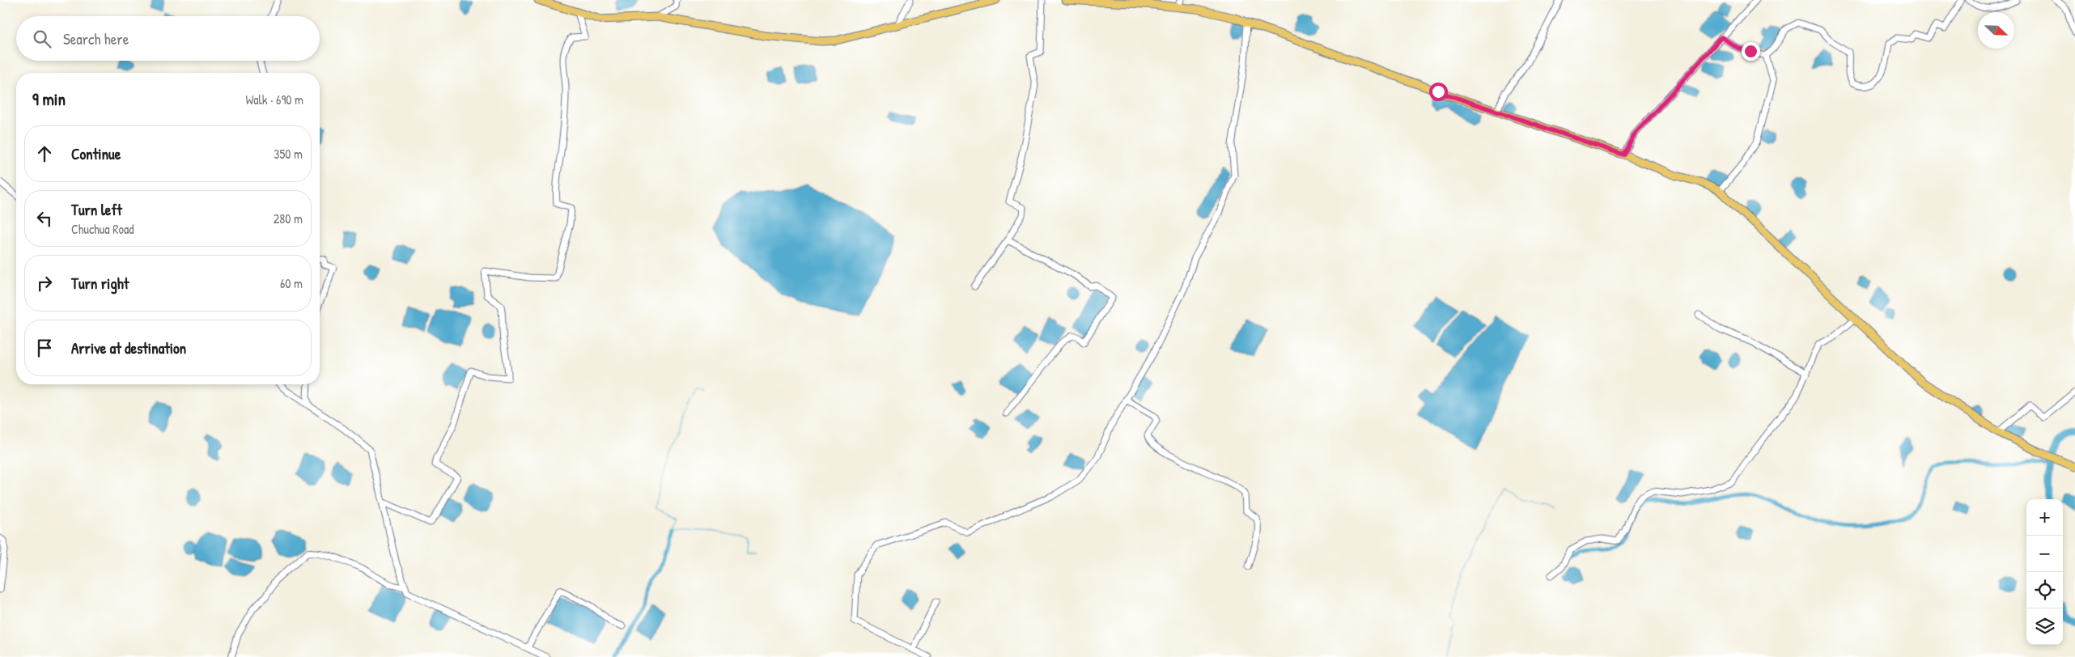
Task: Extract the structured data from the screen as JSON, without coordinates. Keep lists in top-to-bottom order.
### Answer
{
  "north": "bottom right",
  "page": {
    "search": "Search here",
    "heading": ["9 min", "Walk · 690 m"],
    "list": [
      ["Continue", "350 m"],
      ["Turn left", "Chuchua Road", "280 m"],
      ["Turn right", "60 m"],
      "Arrive at destination"
    ],
    "map_buttons": ["+", "−"]
  }
}
